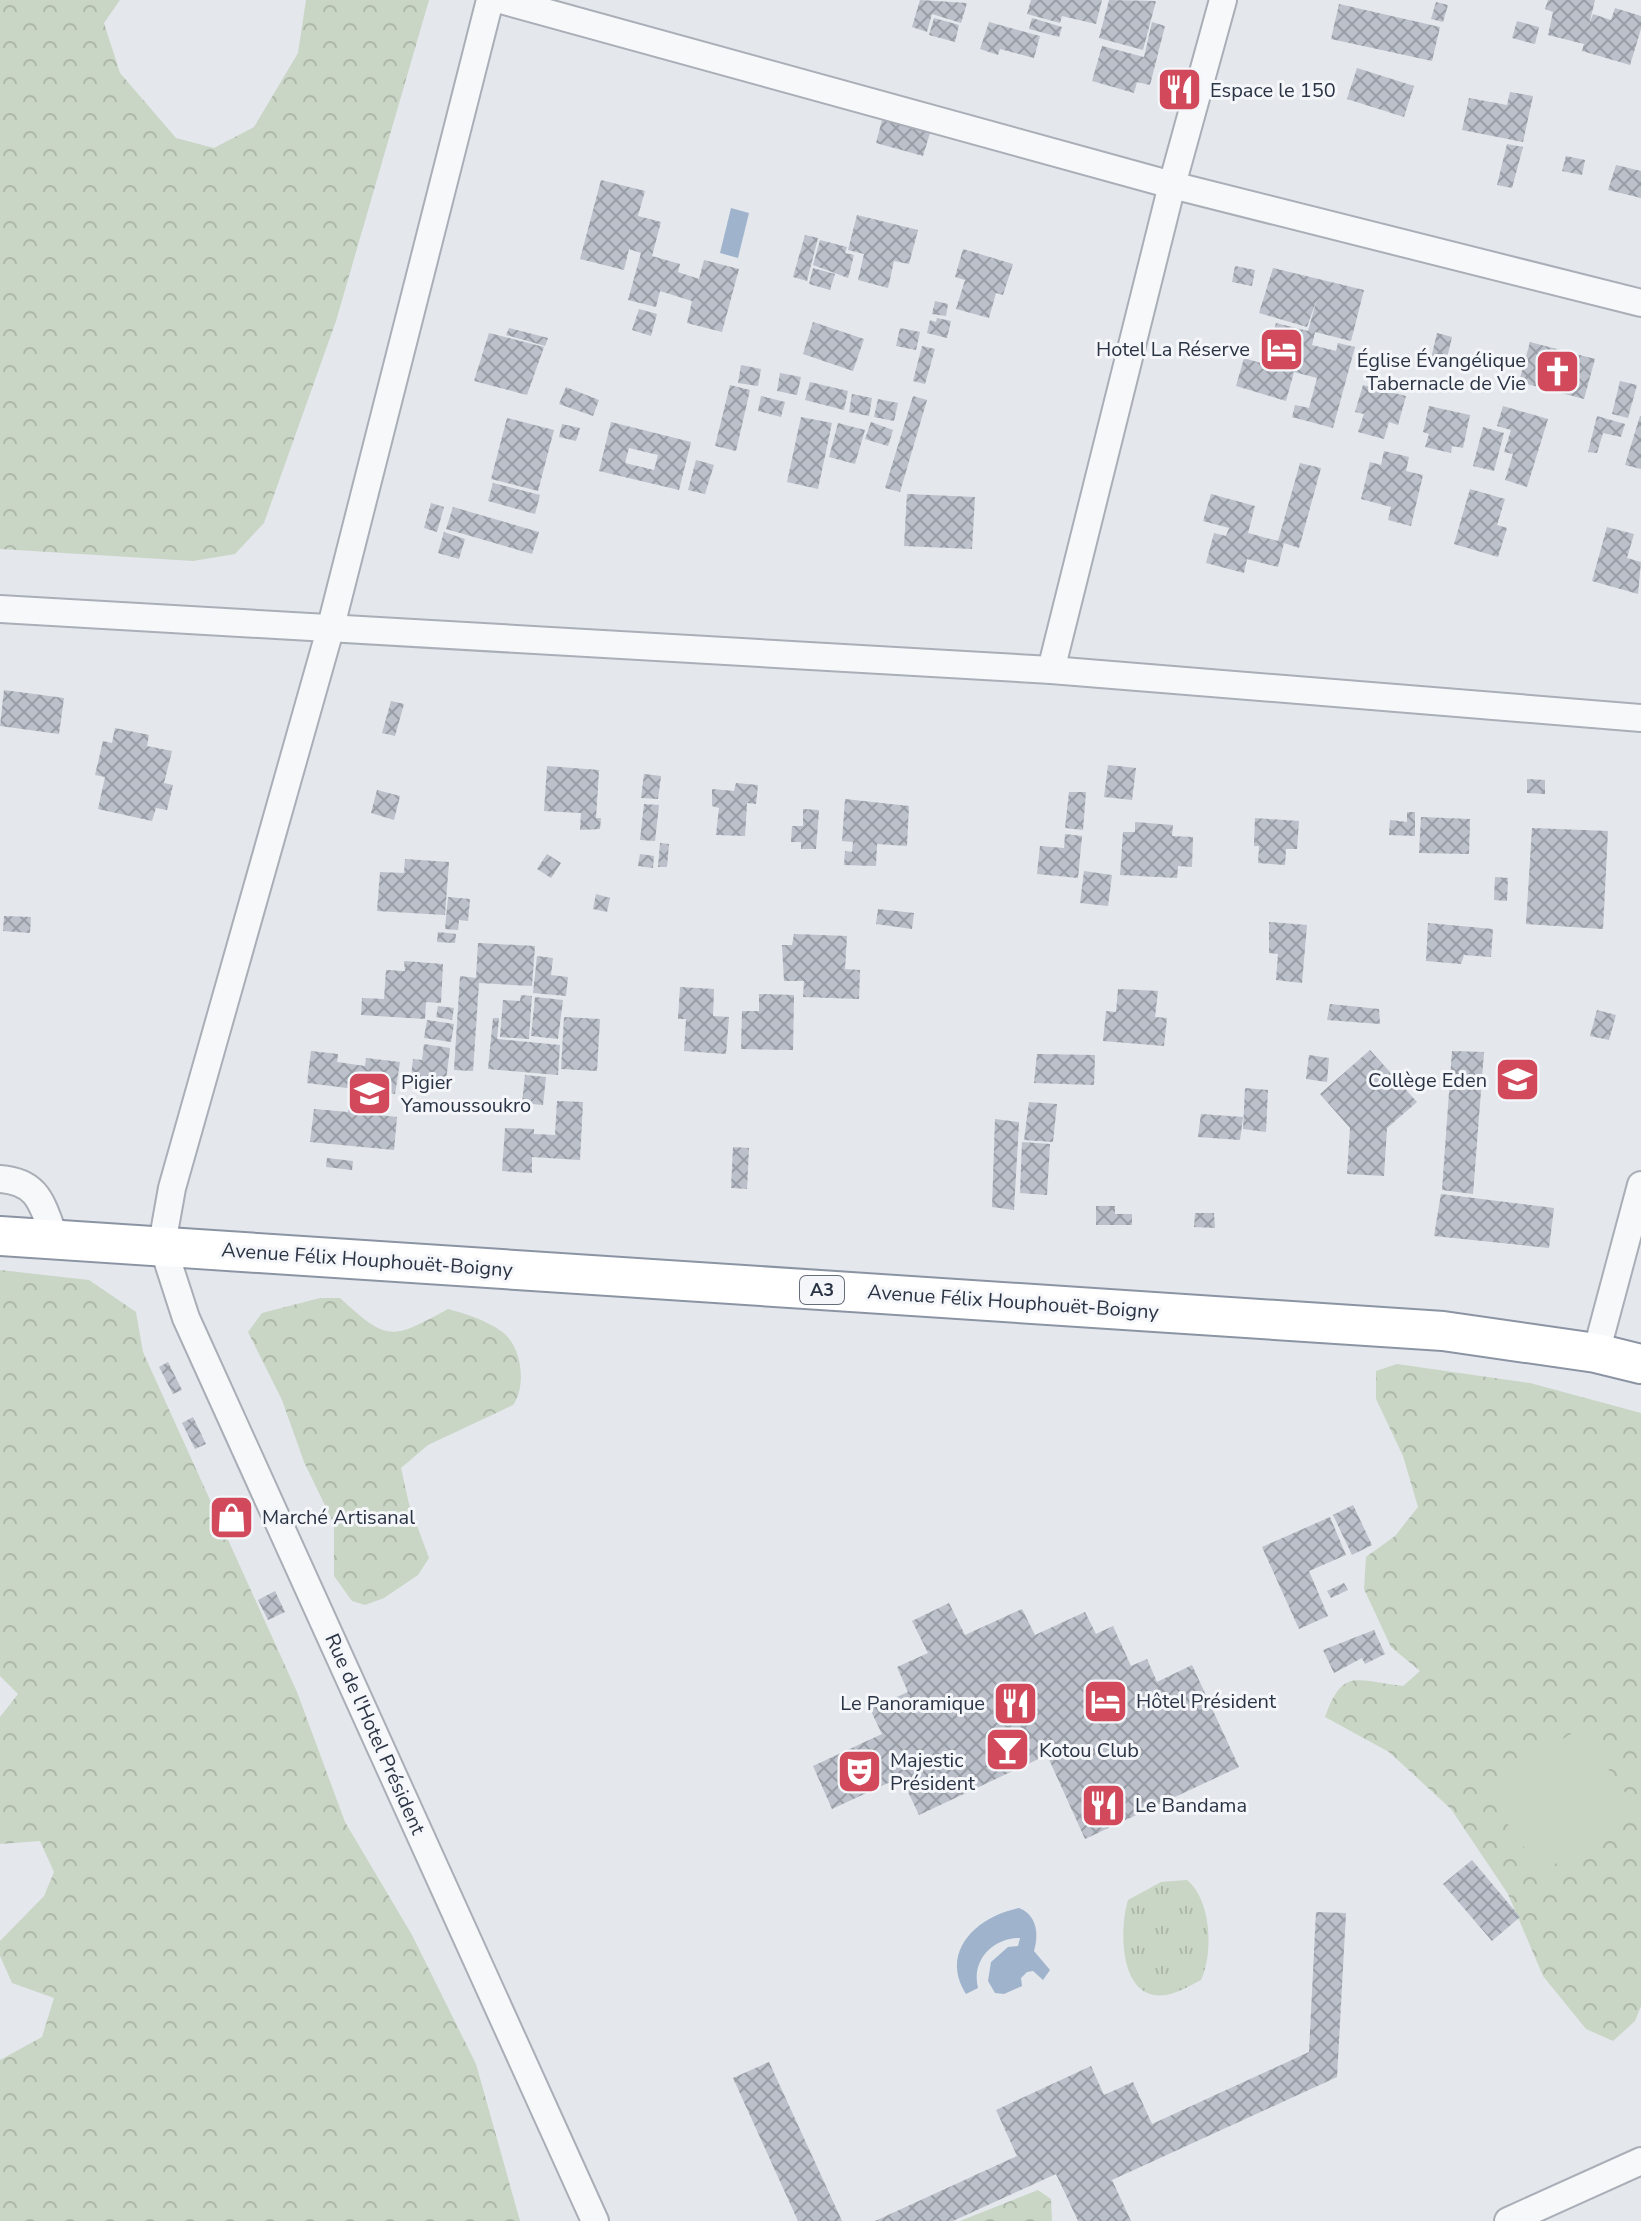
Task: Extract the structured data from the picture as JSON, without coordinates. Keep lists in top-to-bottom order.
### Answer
{
  "streets": {
    "highway": ["Avenue Félix Houphouët-Boigny", "A3"],
    "street": ["Rue de l'Hotel Président"]
  },
  "crossings": [
    ["Avenue Félix Houphouët-Boigny", "Rue de l'Hotel Président"]
  ],
  "places": {
    "restaurant": ["Espace le 150", "Le Panoramique", "Le Bandama"],
    "hotel": ["Hotel La Réserve", "Hôtel Président"],
    "church": ["Église Évangélique Tabernacle de Vie"],
    "school or university": ["Collège Eden", "Pigier Yamoussoukro"],
    "shop": ["Marché Artisanal"],
    "bar": ["Kotou Club"],
    "theatre": ["Majestic Président"]
  }
}
